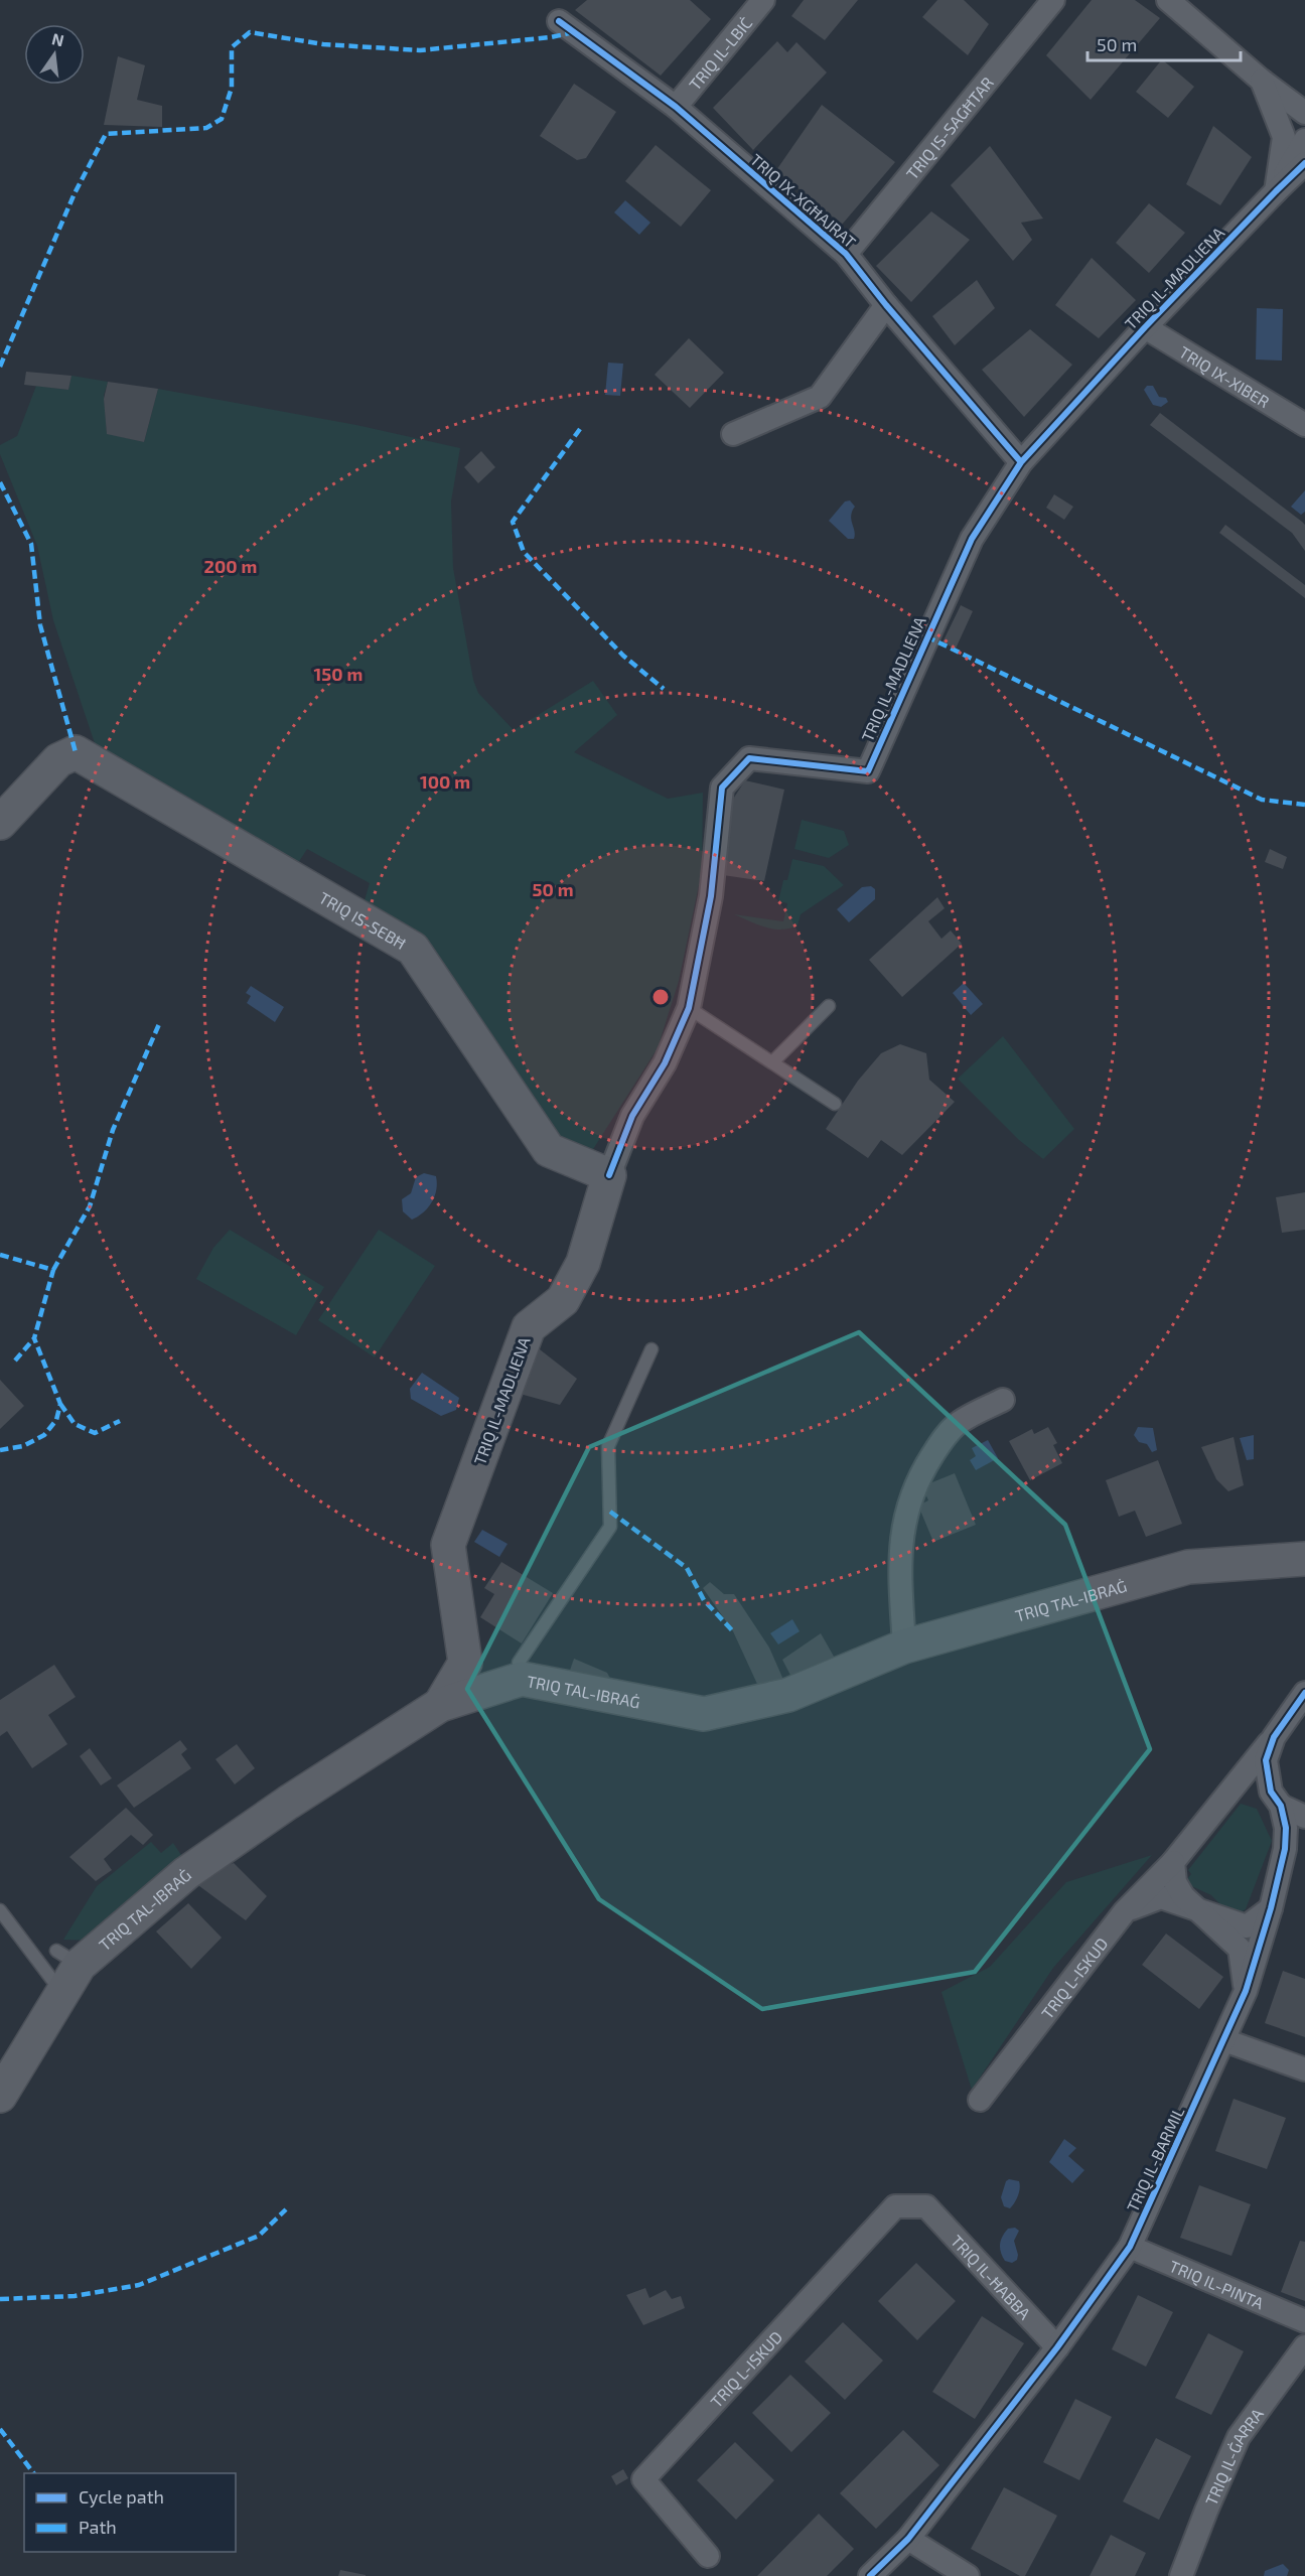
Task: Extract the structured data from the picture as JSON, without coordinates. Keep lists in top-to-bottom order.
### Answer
{
  "streets": {
    "main road": ["TRIQ IL-MADLIENA", "TRIQ IS-SEBĦ", "TRIQ TAL-IBRAĠ"],
    "street": [
      "TRIQ IL-LBIĊ",
      "TRIQ IS-SAGĦTAR",
      "TRIQ IX-XGĦAJRAT",
      "TRIQ IX-XIBER",
      "TRIQ L-ISKUD",
      "TRIQ IL-BARMIL",
      "TRIQ IL-ĦABBA",
      "TRIQ IL-PINTA",
      "TRIQ IL-ĠARRA"
    ]
  },
  "crossings": [
    ["TRIQ IL-LBIĊ", "TRIQ IX-XGĦAJRAT"],
    ["TRIQ IS-SAGĦTAR", "TRIQ IX-XGĦAJRAT"],
    ["TRIQ IX-XGĦAJRAT", "TRIQ IL-MADLIENA"],
    ["TRIQ IL-MADLIENA", "TRIQ IX-XIBER"],
    ["TRIQ IL-MADLIENA", "TRIQ IS-SEBĦ"],
    ["TRIQ L-ISKUD", "TRIQ IL-BARMIL"],
    ["TRIQ L-ISKUD", "TRIQ IL-ĦABBA"],
    ["TRIQ IL-BARMIL", "TRIQ IL-ĦABBA"],
    ["TRIQ IL-BARMIL", "TRIQ IL-PINTA"]
  ],
  "legend": ["Cycle path", "Path"],
  "scale_bar": "50 m",
  "north": "top",
  "rings": [
    "200 m",
    "150 m",
    "100 m",
    "50 m"
  ]
}
